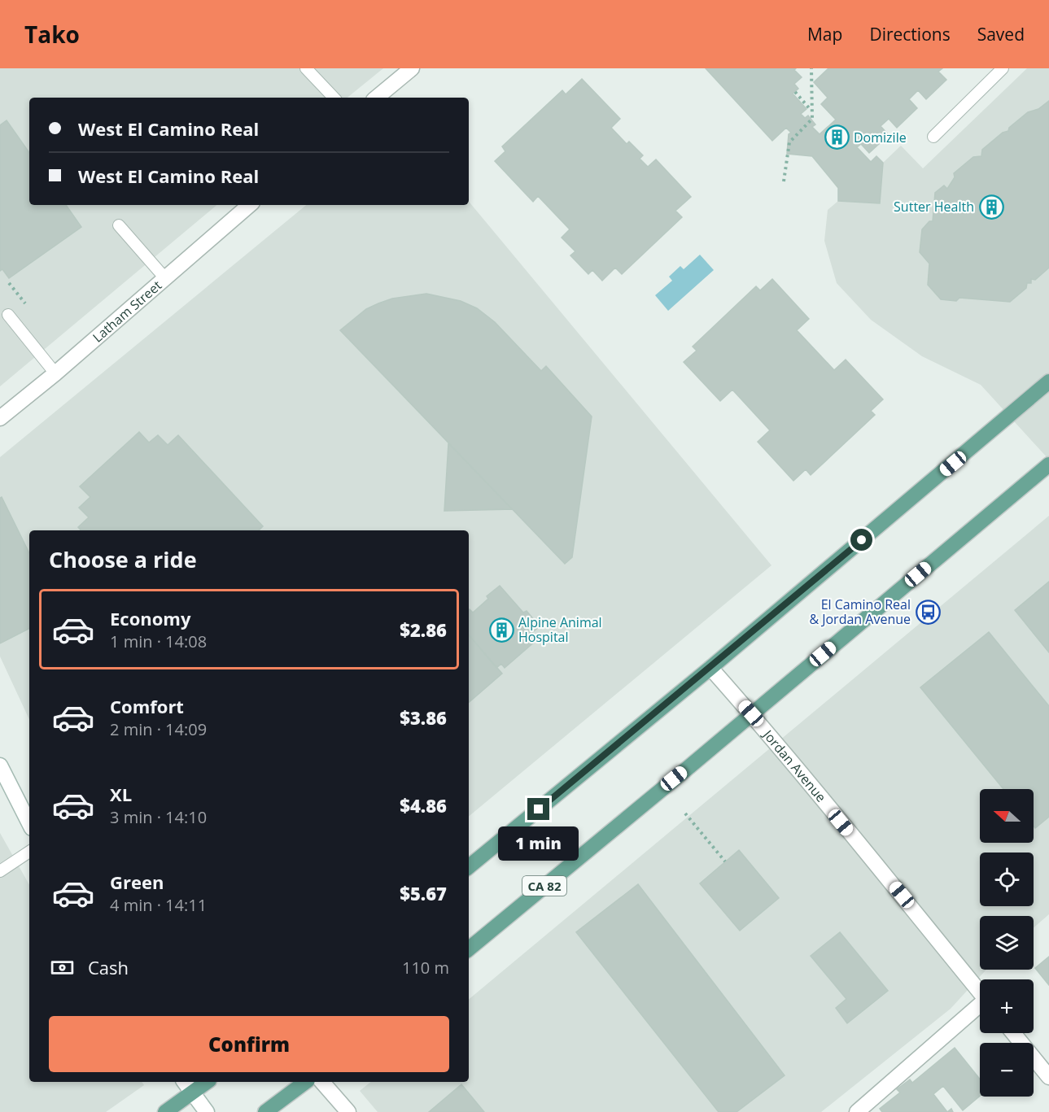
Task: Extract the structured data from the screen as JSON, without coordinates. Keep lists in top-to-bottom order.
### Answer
{
  "streets": {
    "main road": ["CA 82"],
    "street": ["Latham Street", "Jordan Avenue"]
  },
  "crossings": [
    ["Jordan Avenue", "CA 82"]
  ],
  "places": {
    "building": ["Domizile", "Sutter Health", "Alpine Animal Hospital"],
    "bus stop": ["El Camino Real & Jordan Avenue"]
  },
  "north": "left",
  "page": {
    "header": "Tako",
    "nav": ["Map", "Directions", "Saved"],
    "banner": ["West El Camino Real", "West El Camino Real"],
    "heading": "Choose a ride",
    "list": [
      {
        "name": "Economy",
        "note": "1 min · 14:08",
        "value": "$2.86"
      },
      {
        "name": "Comfort",
        "note": "2 min · 14:09",
        "value": "$3.86"
      },
      {
        "name": "XL",
        "note": "3 min · 14:10",
        "value": "$4.86"
      },
      {
        "name": "Green",
        "note": "4 min · 14:11",
        "value": "$5.67"
      }
    ],
    "map_buttons": ["+", "−"],
    "bubble": "1 min",
    "pay": ["Cash", "110 m"],
    "buttons": "Confirm"
  }
}
